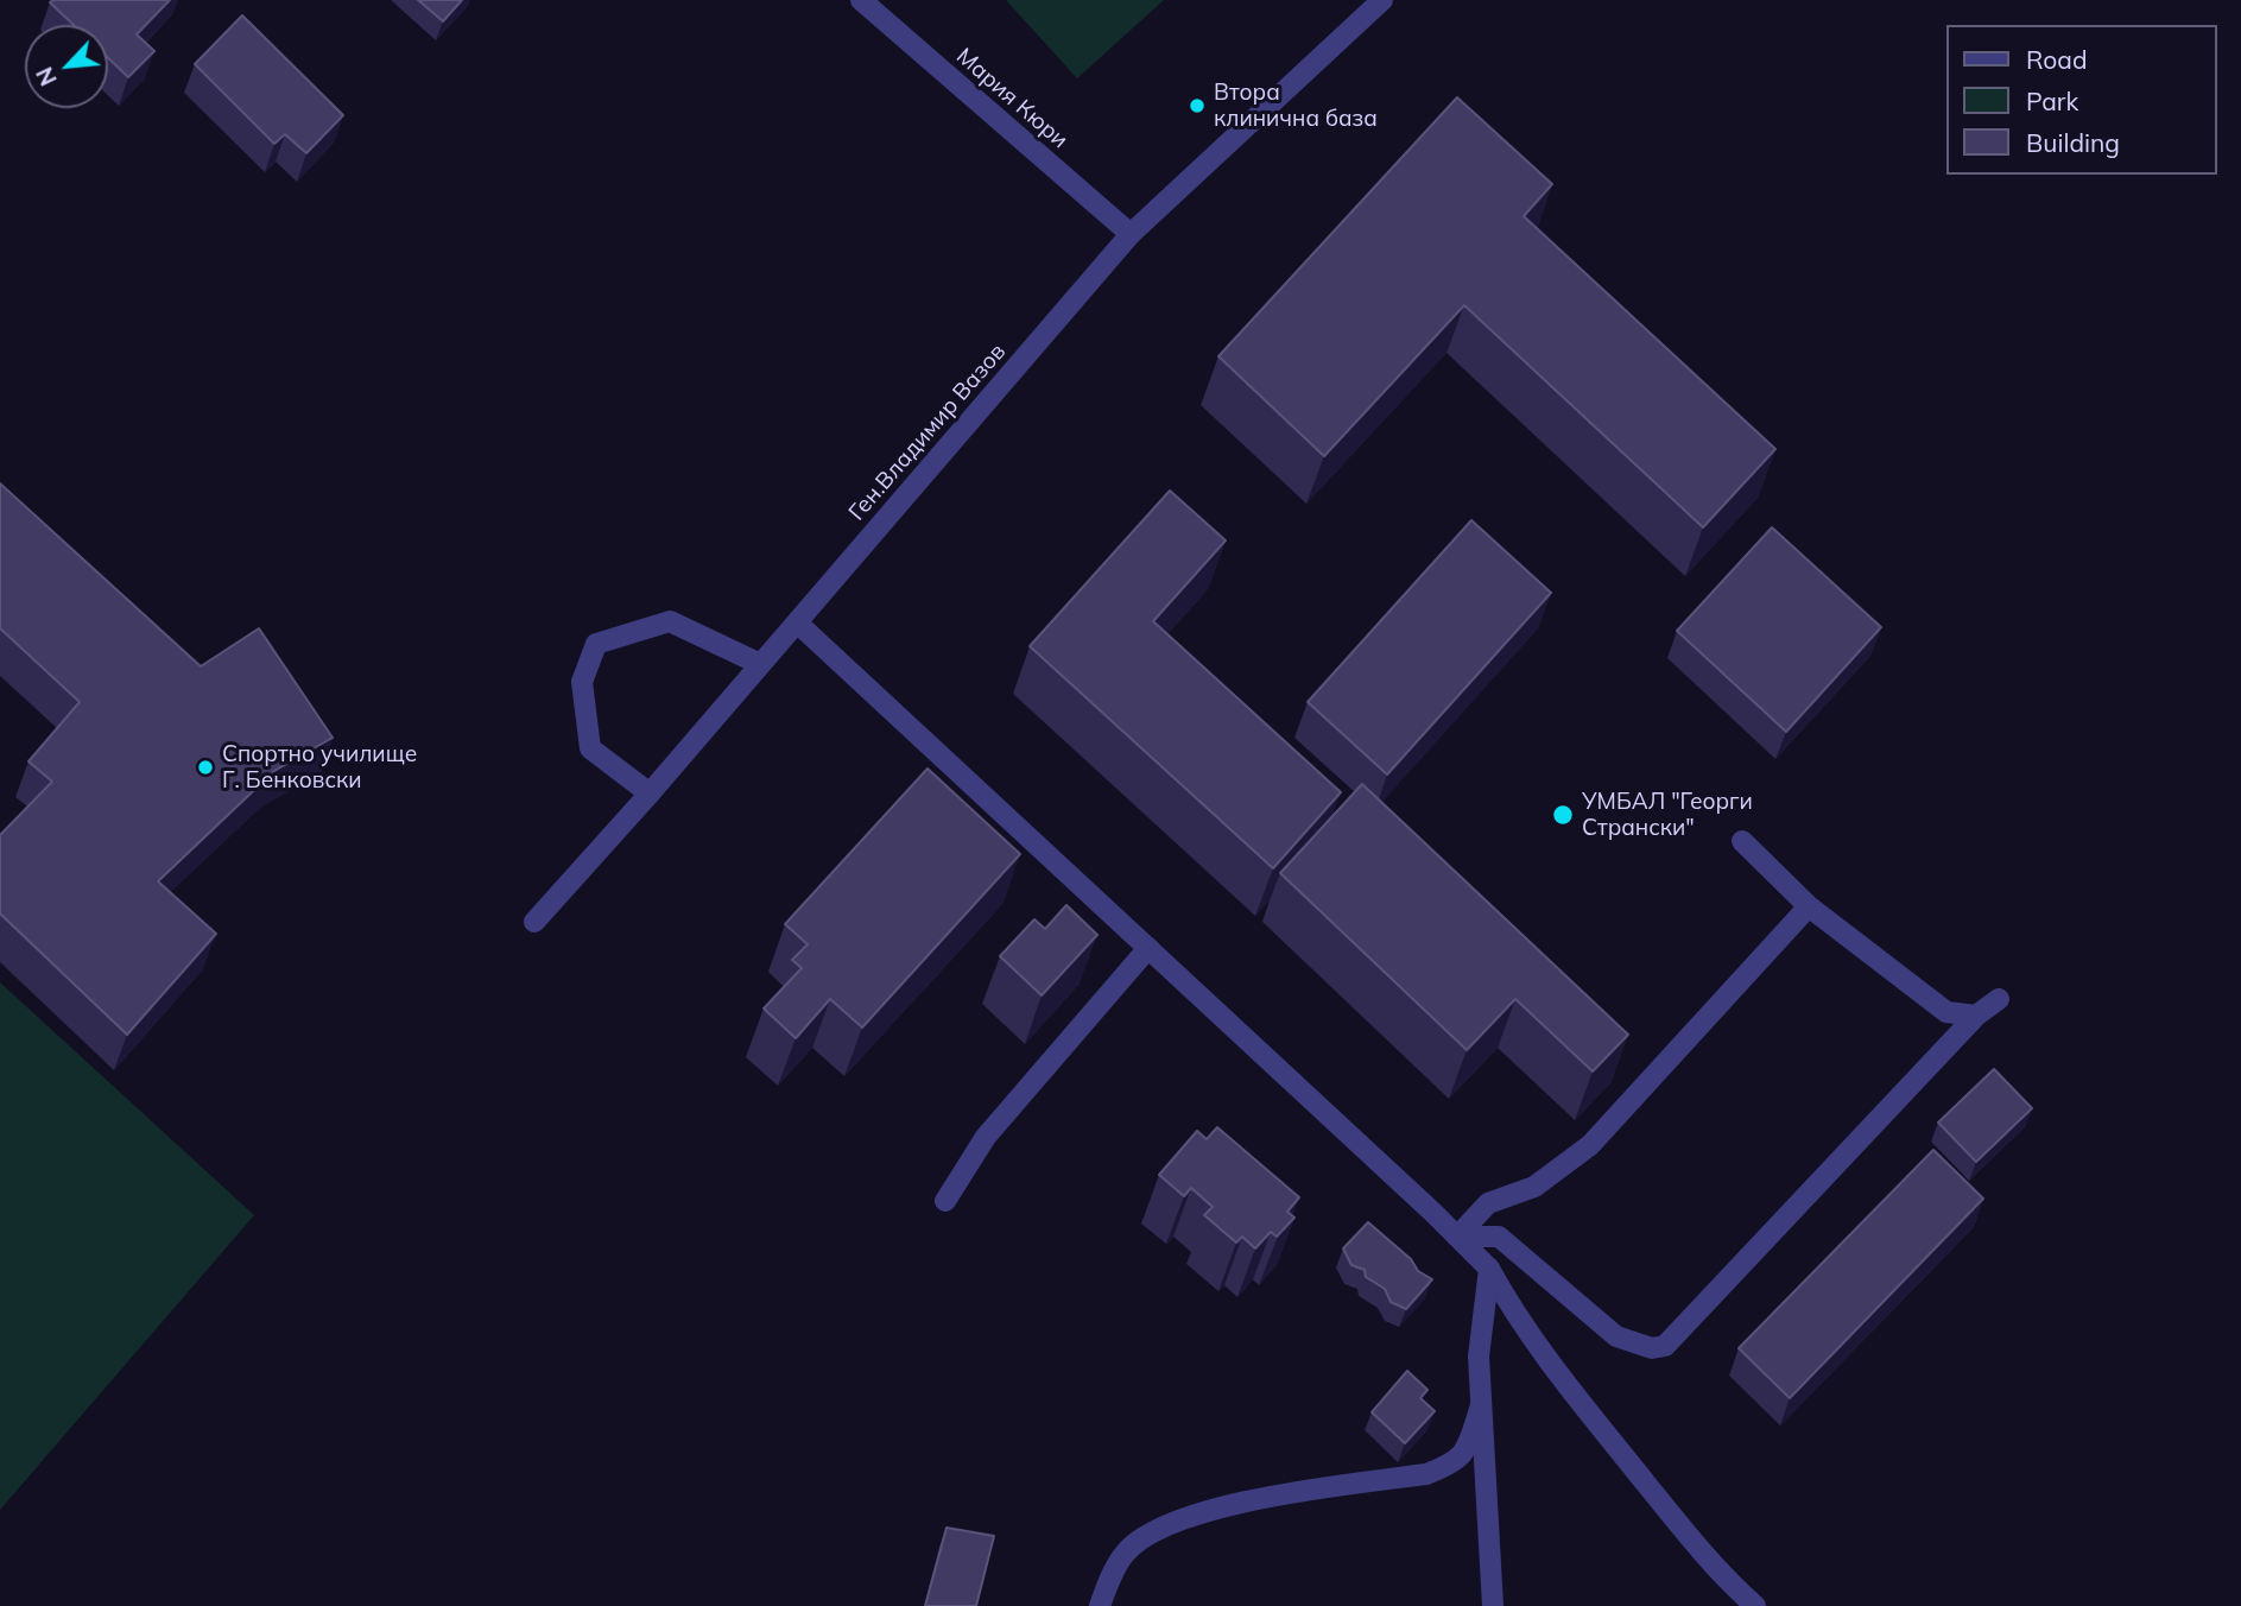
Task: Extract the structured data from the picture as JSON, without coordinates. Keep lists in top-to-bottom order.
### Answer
{
  "streets": {
    "street": ["Мария Кюри", "Ген.Владимир Вазов"]
  },
  "crossings": [
    ["Мария Кюри", "Ген.Владимир Вазов"]
  ],
  "places": ["Втора клинична база", "Спортно училище Г. Бенковски", "УМБАЛ \"Георги Странски\""],
  "legend": ["Road", "Park", "Building"],
  "north": "bottom left"
}
